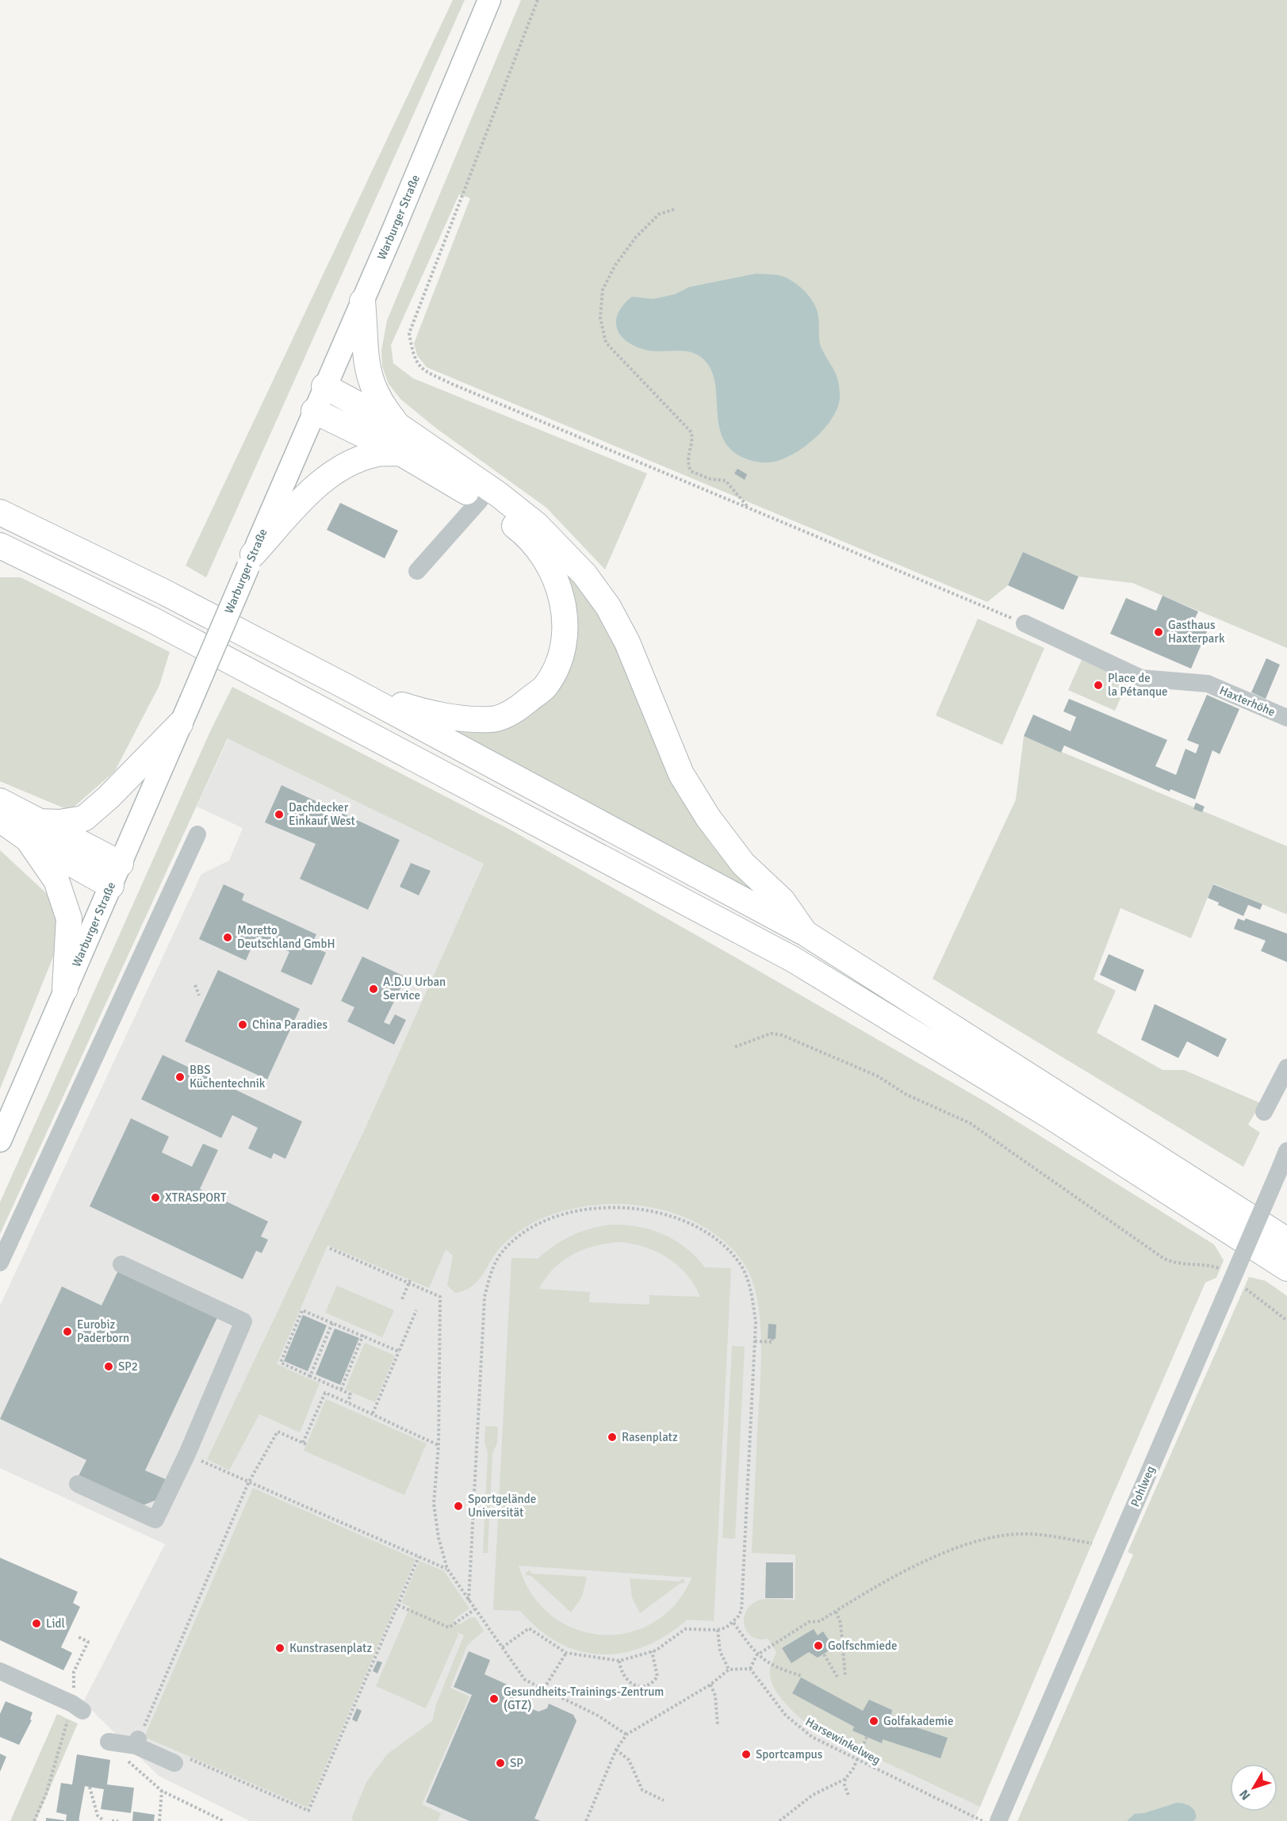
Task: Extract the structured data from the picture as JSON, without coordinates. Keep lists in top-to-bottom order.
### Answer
{
  "streets": {
    "main road": ["Warburger Straße"],
    "street": ["Haxterhöhe", "Pohlweg"],
    "path": ["Harsewinkelweg"]
  },
  "places": [
    "Gasthaus Haxterpark",
    "Place de la Pétanque",
    "Dachdecker Einkauf West",
    "Moretto Deutschland GmbH",
    "A.D.U Urban Service",
    "China Paradies",
    "BBS Küchentechnik",
    "XTRASPORT",
    "Eurobiz Paderborn",
    "SP2",
    "Rasenplatz",
    "Sportgelände Universität",
    "Lidl",
    "Golfschmiede",
    "Kunstrasenplatz",
    "Gesundheits-Trainings-Zentrum (GTZ)",
    "Golfakademie",
    "Sportcampus",
    "SP"
  ],
  "north": "bottom left"
}
